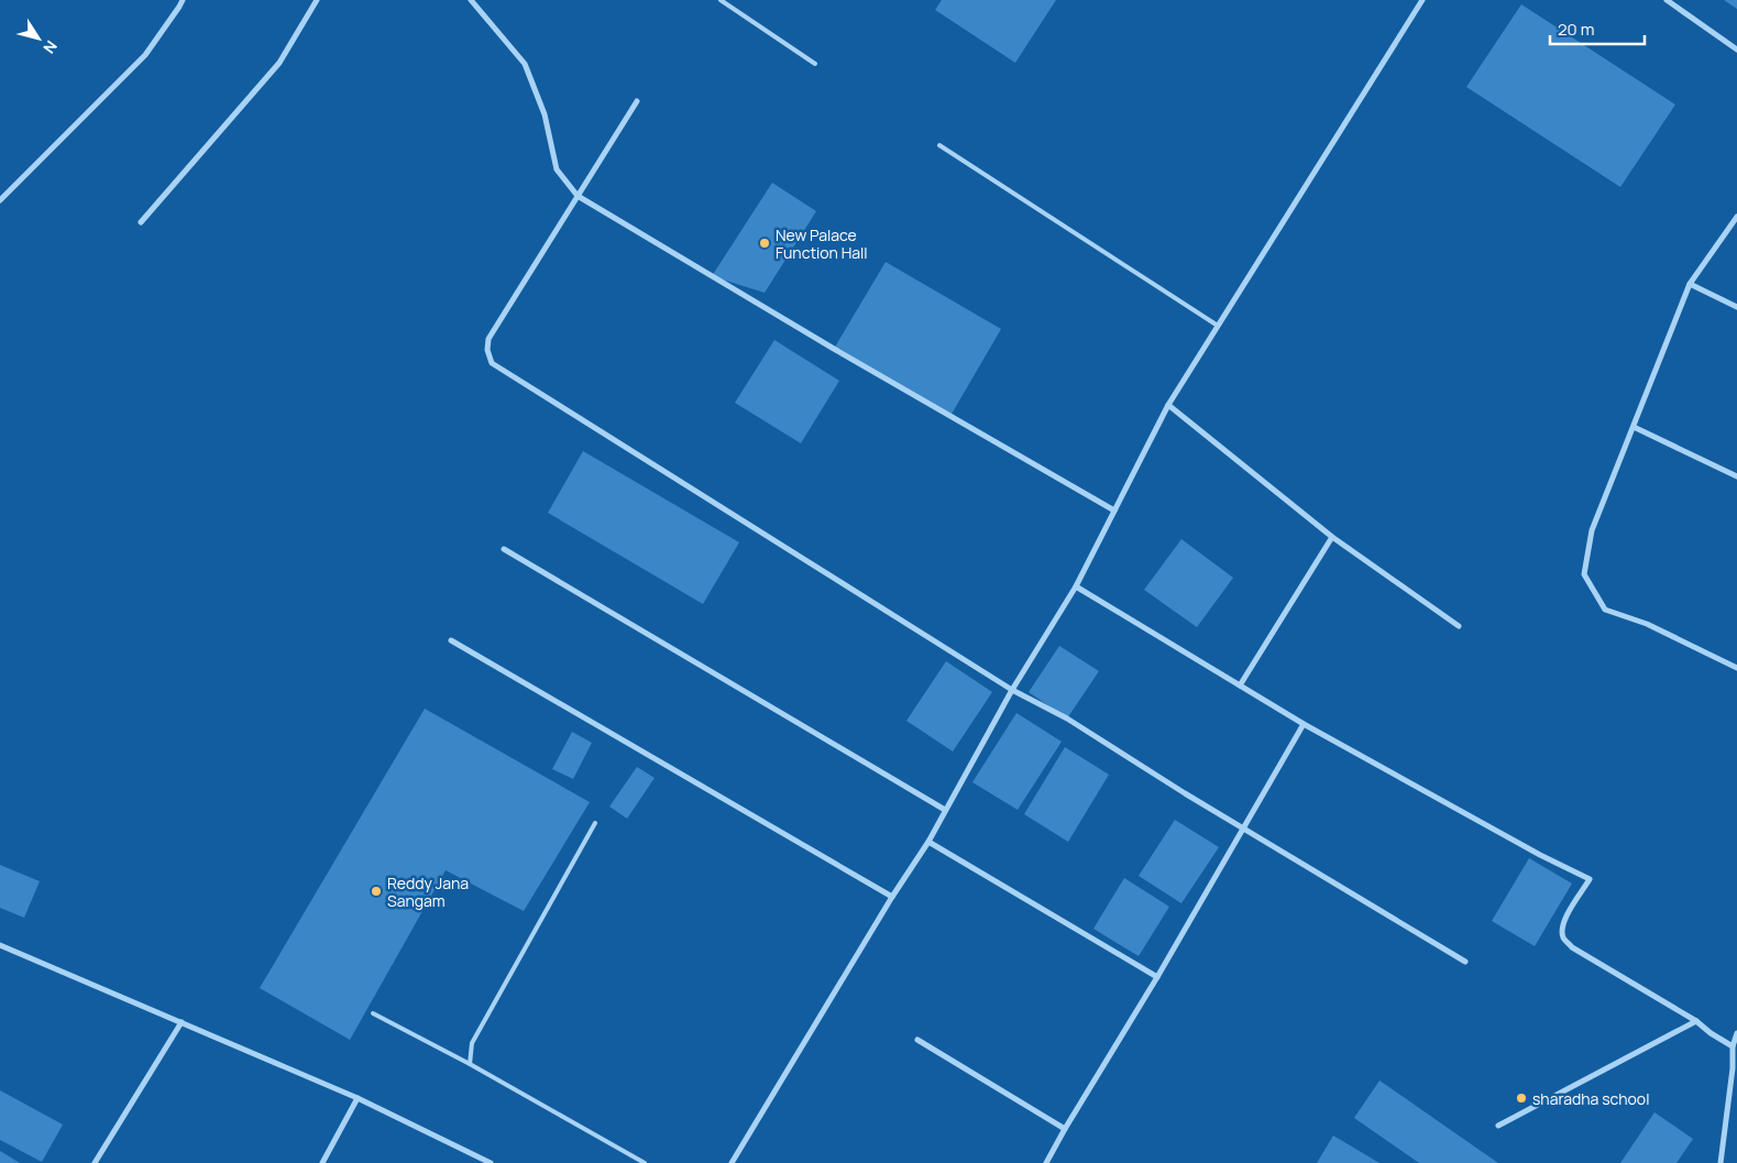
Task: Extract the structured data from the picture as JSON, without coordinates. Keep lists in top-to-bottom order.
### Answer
{
  "places": ["New Palace Function Hall", "Reddy Jana Sangam", "sharadha school"],
  "scale_bar": "20 m",
  "north": "bottom right"
}
